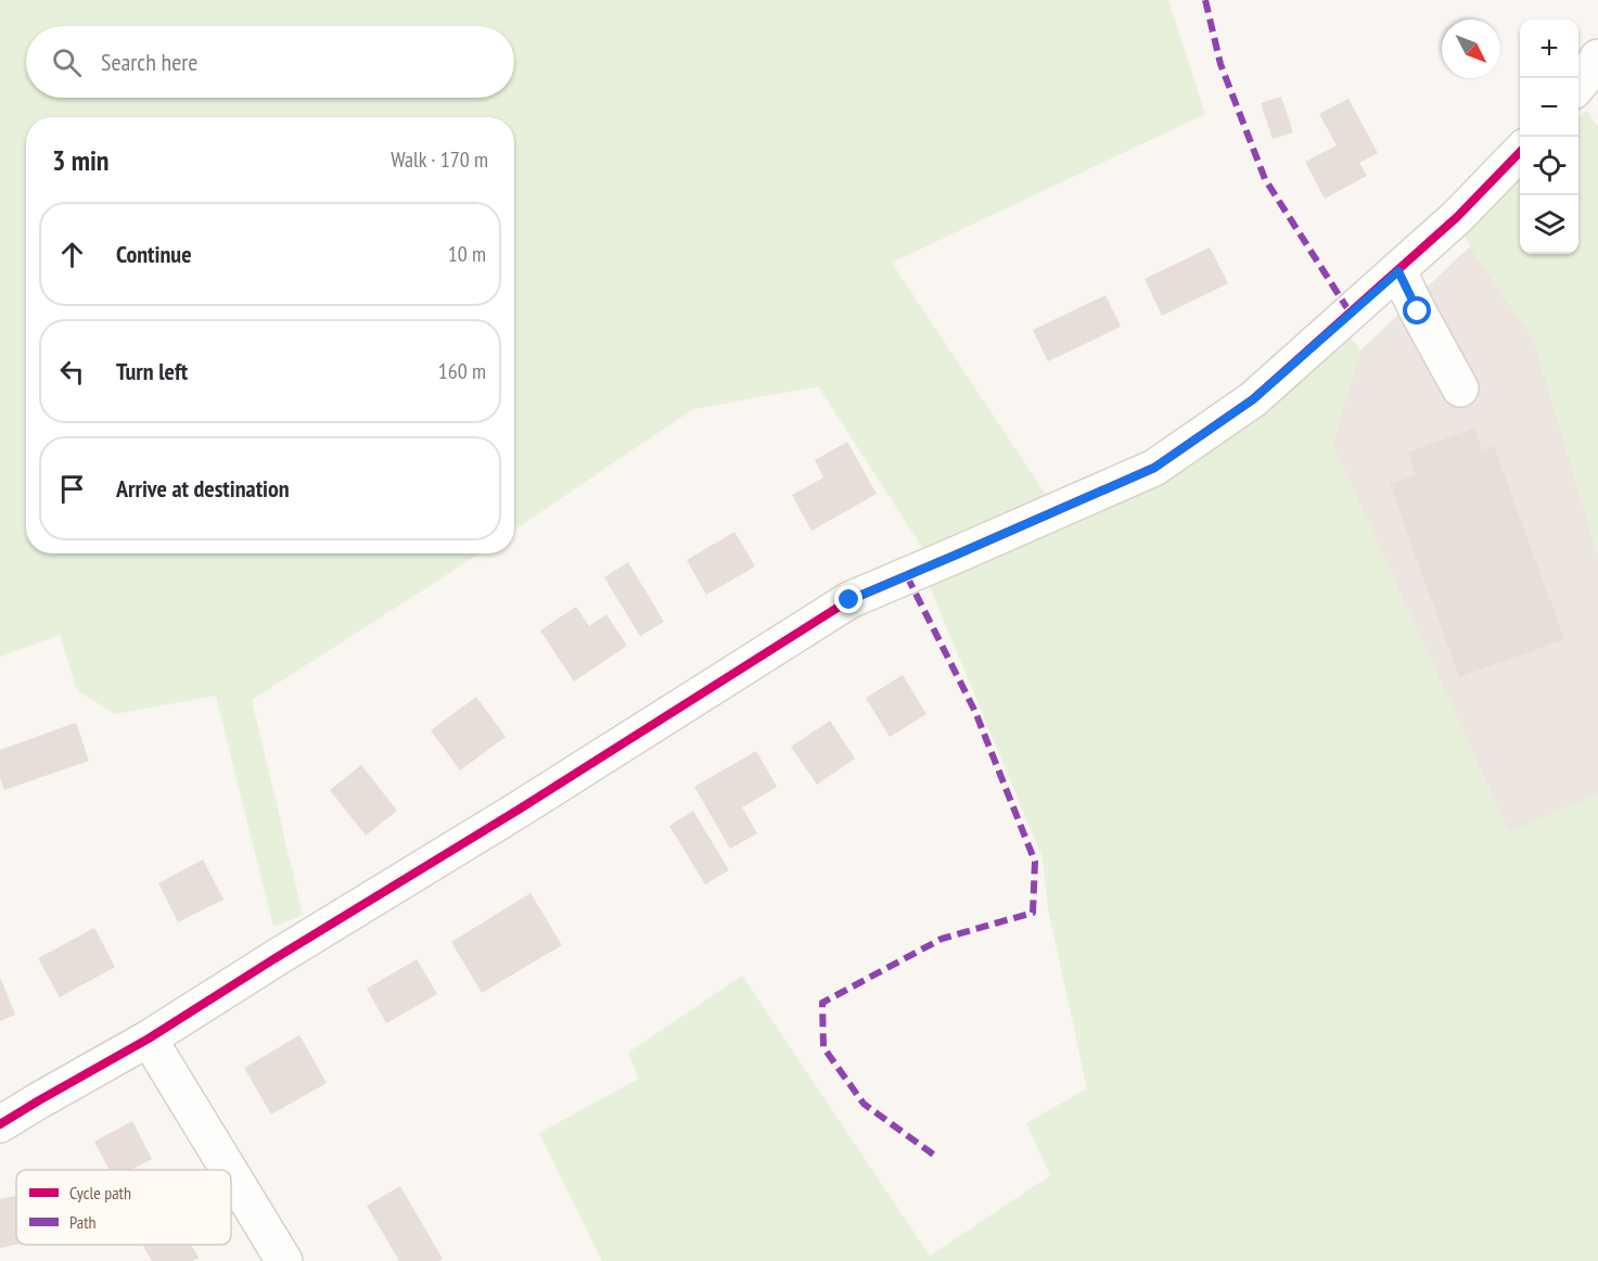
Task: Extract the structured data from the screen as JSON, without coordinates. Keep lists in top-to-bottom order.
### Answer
{
  "legend": ["Cycle path", "Path"],
  "north": "bottom right",
  "page": {
    "map_buttons": ["+", "−"],
    "search": "Search here",
    "heading": ["3 min", "Walk · 170 m"],
    "list": [
      ["Continue", "10 m"],
      ["Turn left", "160 m"],
      "Arrive at destination"
    ]
  }
}
